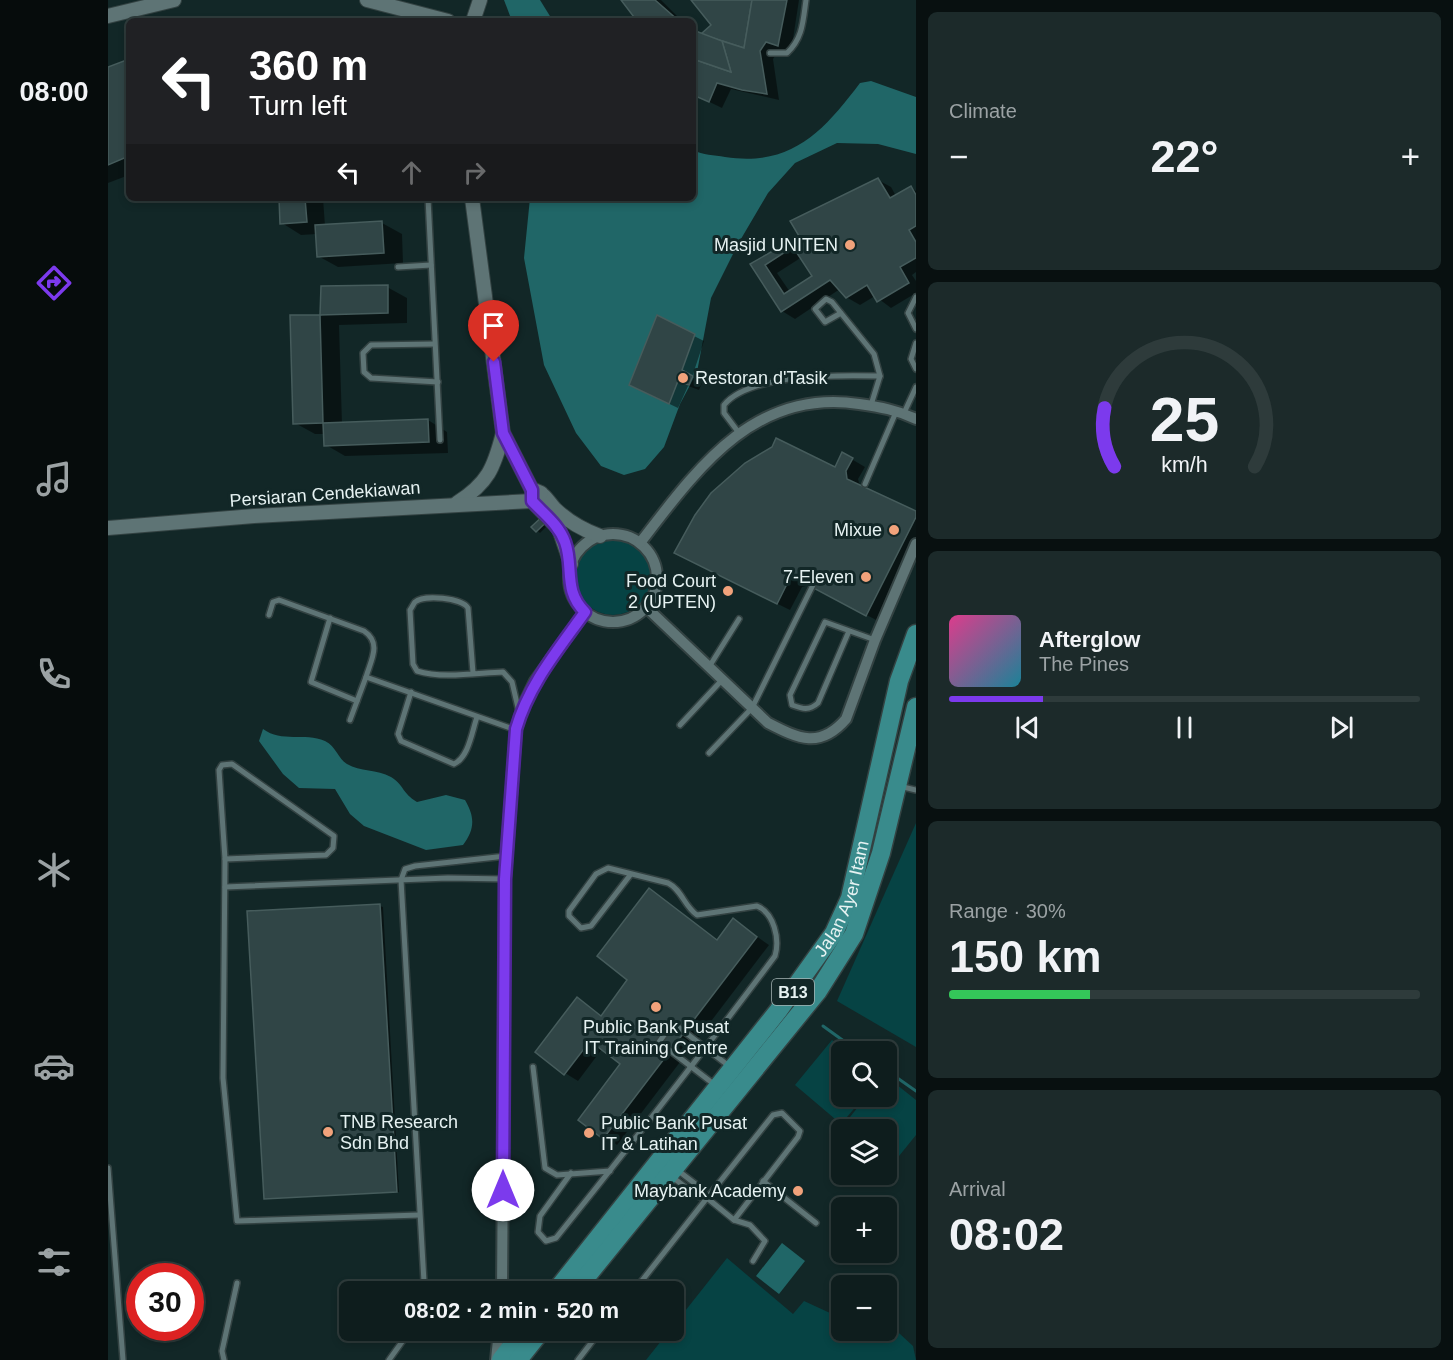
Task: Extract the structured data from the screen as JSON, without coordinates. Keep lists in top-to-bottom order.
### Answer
{
  "streets": {
    "main road": ["Jalan Ayer Itam", "B13"],
    "street": ["Persiaran Cendekiawan"]
  },
  "places": [
    "Masjid UNITEN",
    "Restoran d'Tasik",
    "Mixue",
    "7-Eleven",
    "Food Court 2 (UPTEN)",
    "Public Bank Pusat IT Training Centre",
    "TNB Research Sdn Bhd",
    "Public Bank Pusat IT & Latihan",
    "Maybank Academy"
  ],
  "page": {
    "tabs": "08:00",
    "tile": [
      "Climate",
      ["Range · 30%", "150 km"],
      ["Arrival", "08:02"]
    ],
    "turn": ["360 m", "Turn left"],
    "heat": ["−", "22°", "+"],
    "song": ["Afterglow", "The Pines"],
    "map_buttons": ["+", "−"],
    "limit": "30",
    "trip": "08:02 · 2 min · 520 m",
    "gauge": ["25", "km/h"]
  }
}
